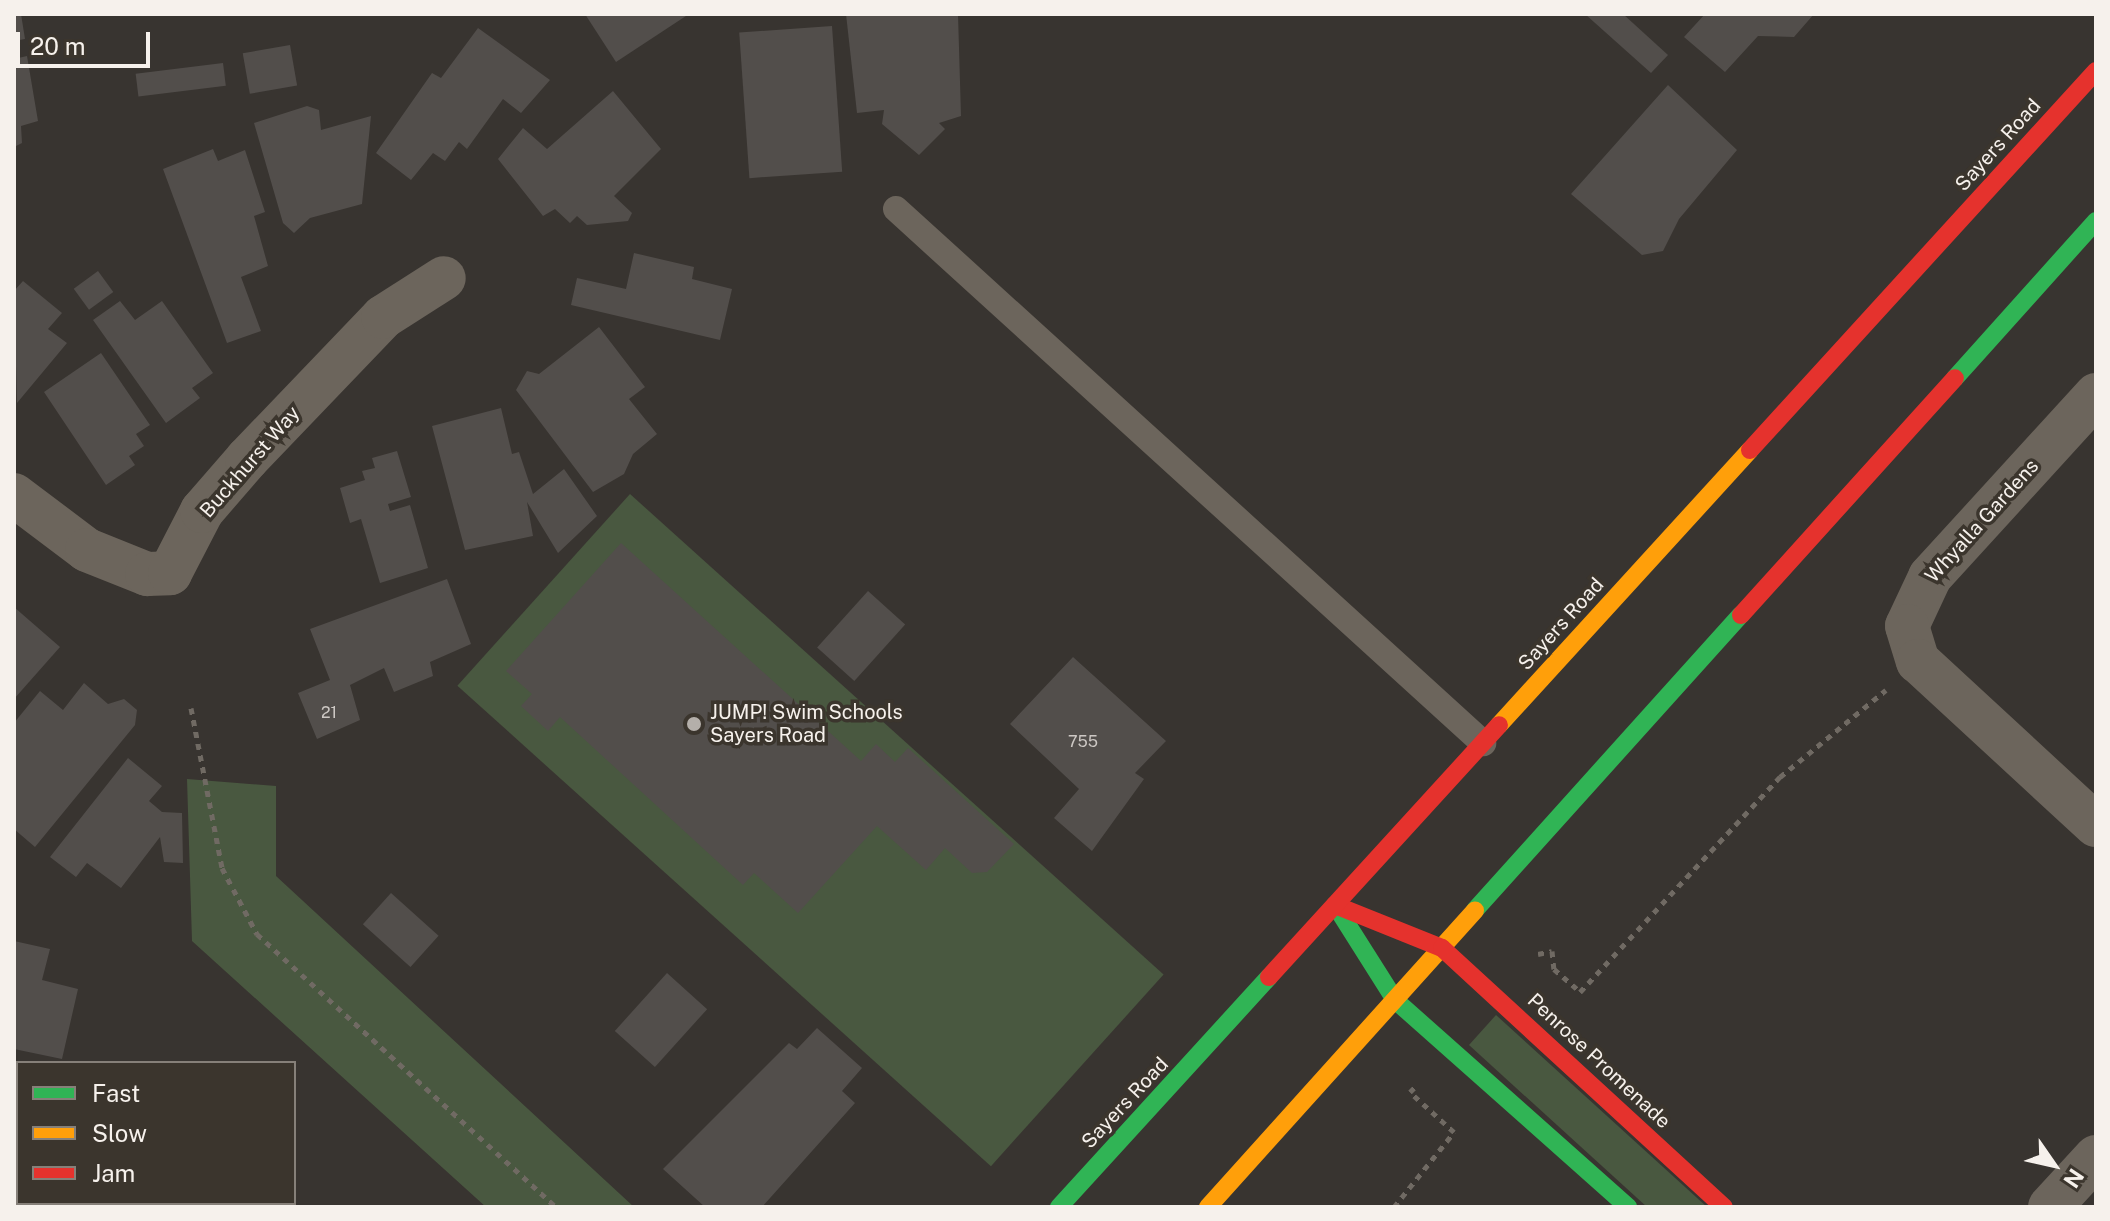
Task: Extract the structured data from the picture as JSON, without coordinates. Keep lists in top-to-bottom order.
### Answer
{
  "streets": {
    "main road": ["Sayers Road", "Penrose Promenade"],
    "street": ["Buckhurst Way", "Whyalla Gardens"]
  },
  "places": ["JUMP! Swim Schools Sayers Road"],
  "house_numbers": ["21", "755"],
  "legend": ["Fast", "Slow", "Jam"],
  "scale_bar": "20 m",
  "north": "bottom right"
}
